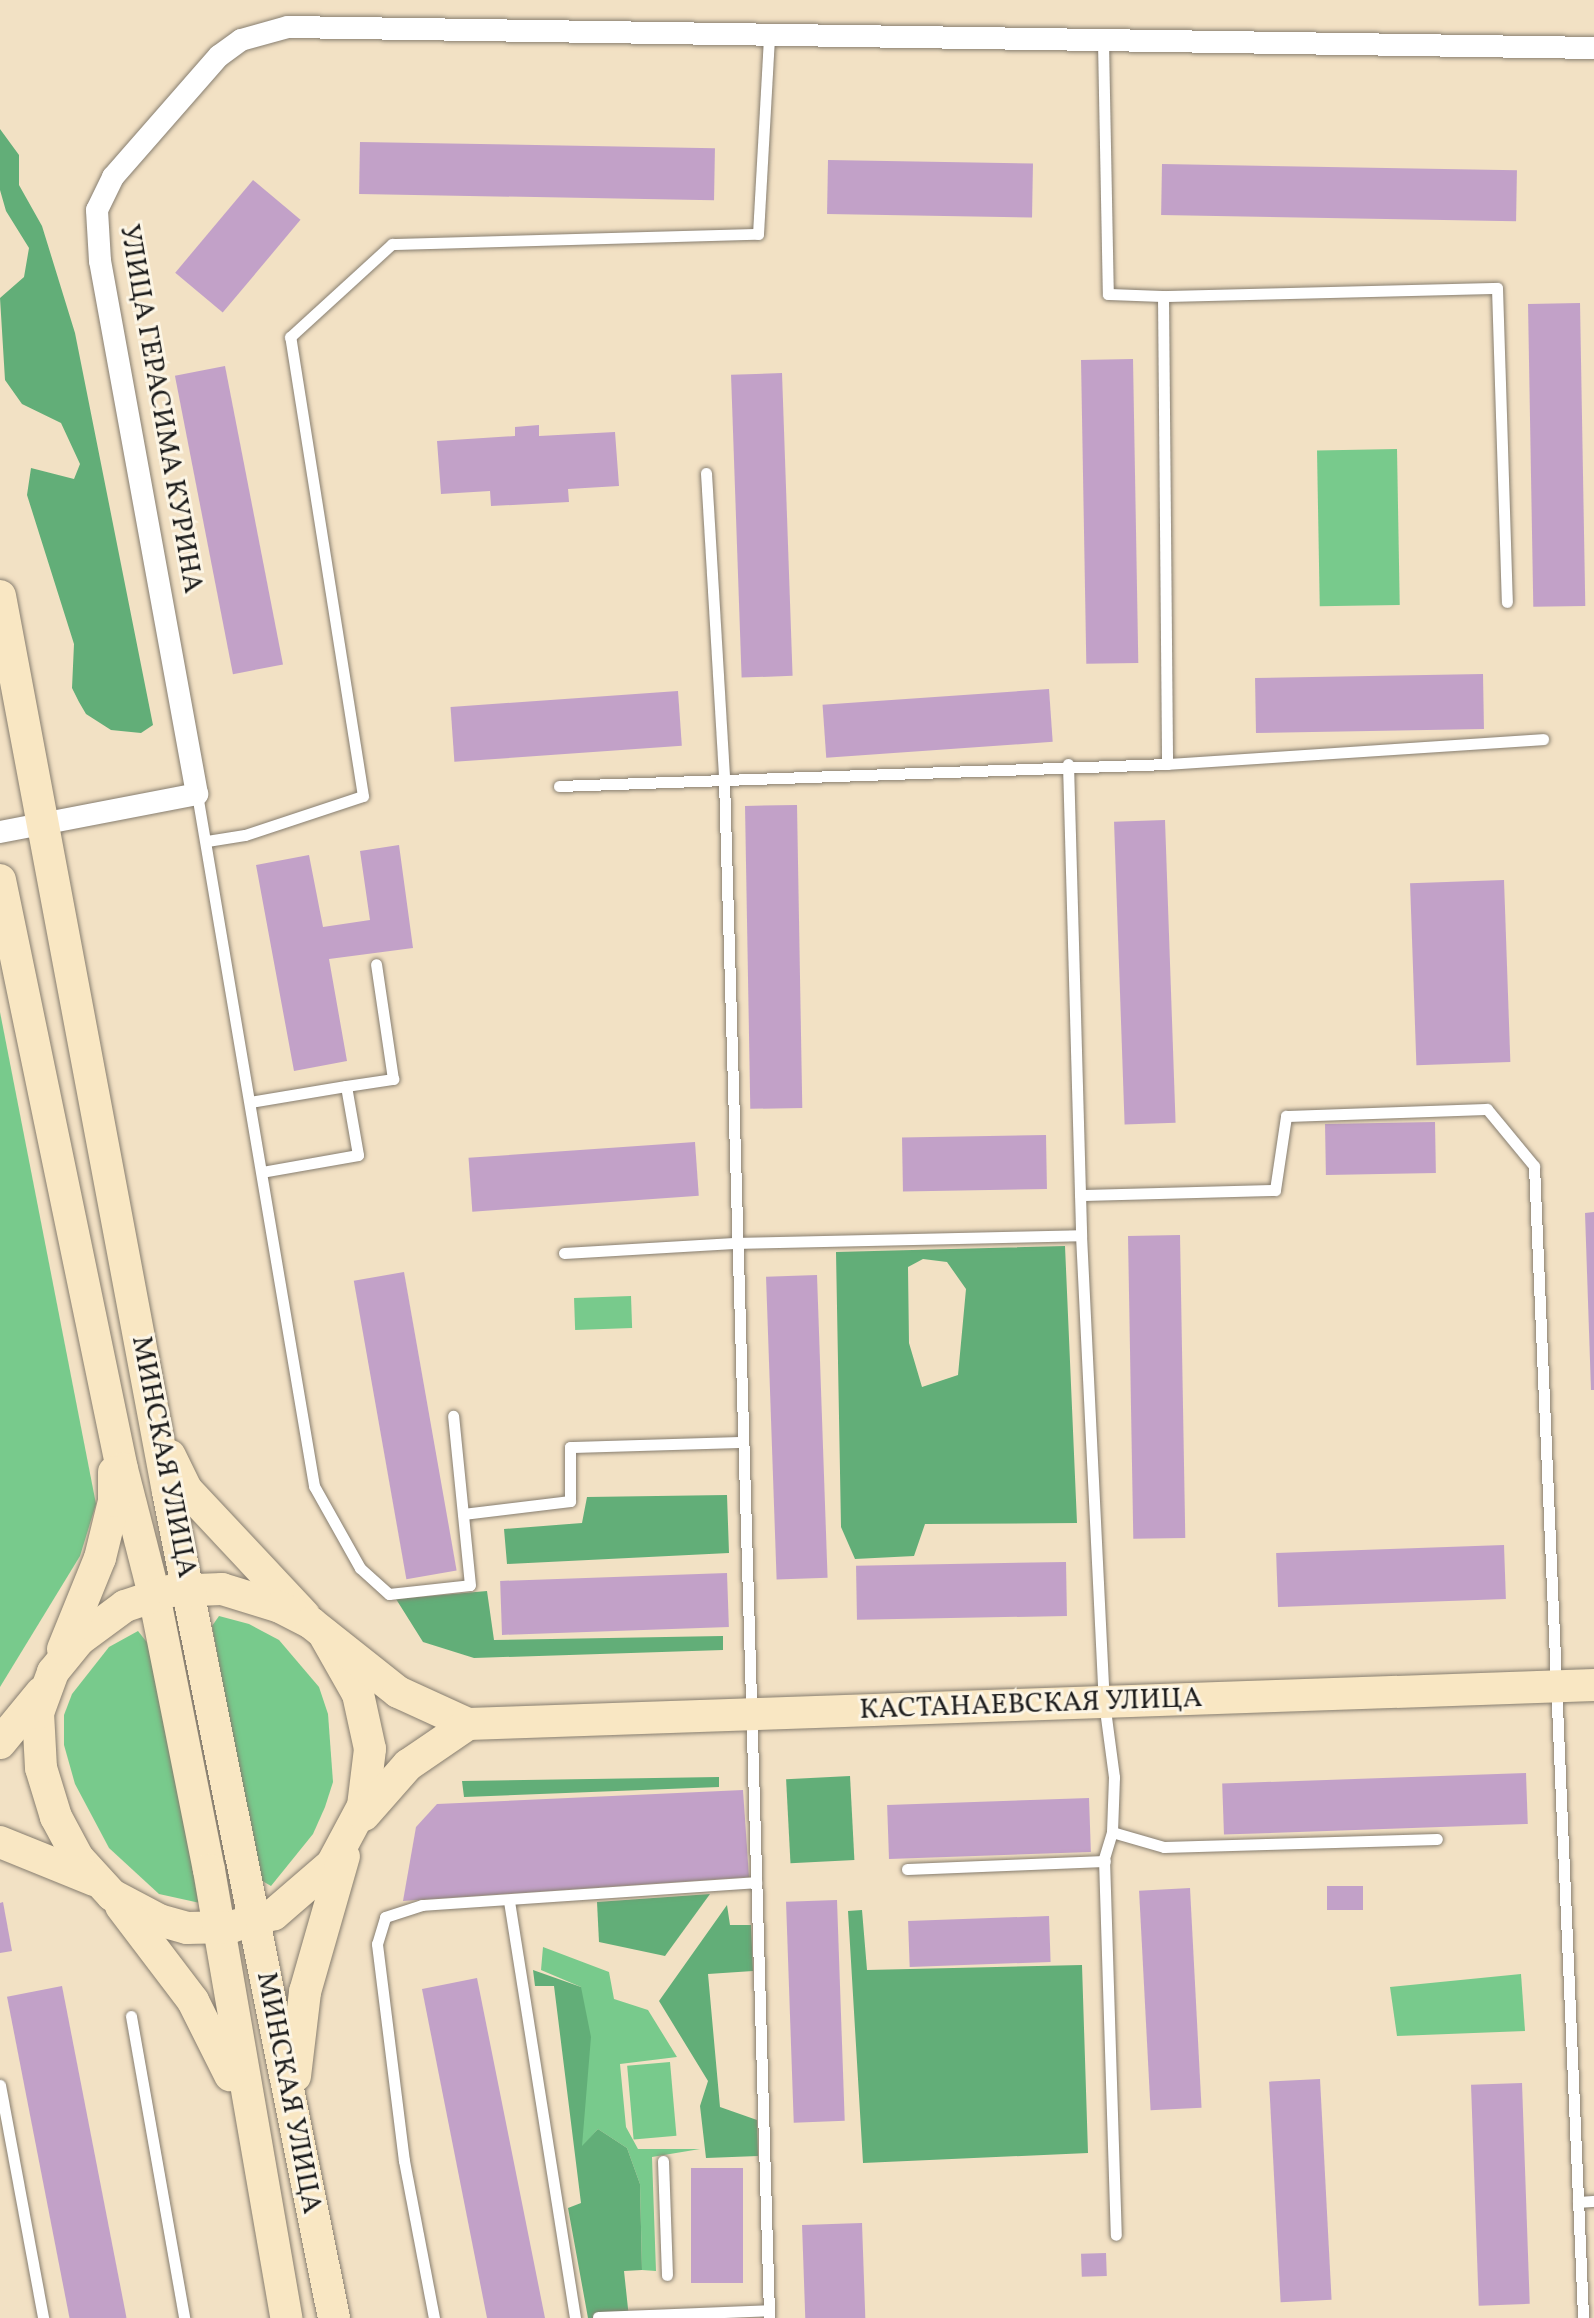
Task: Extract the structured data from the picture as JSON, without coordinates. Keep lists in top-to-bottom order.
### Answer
{
  "streets": {
    "street": ["УЛИЦА ГЕРАСИМА КУРИНА", "МИНСКАЯ УЛИЦА", "КАСТАНАЕВСКАЯ УЛИЦА"]
  },
  "crossings": [
    ["МИНСКАЯ УЛИЦА", "КАСТАНАЕВСКАЯ УЛИЦА"]
  ]
}
